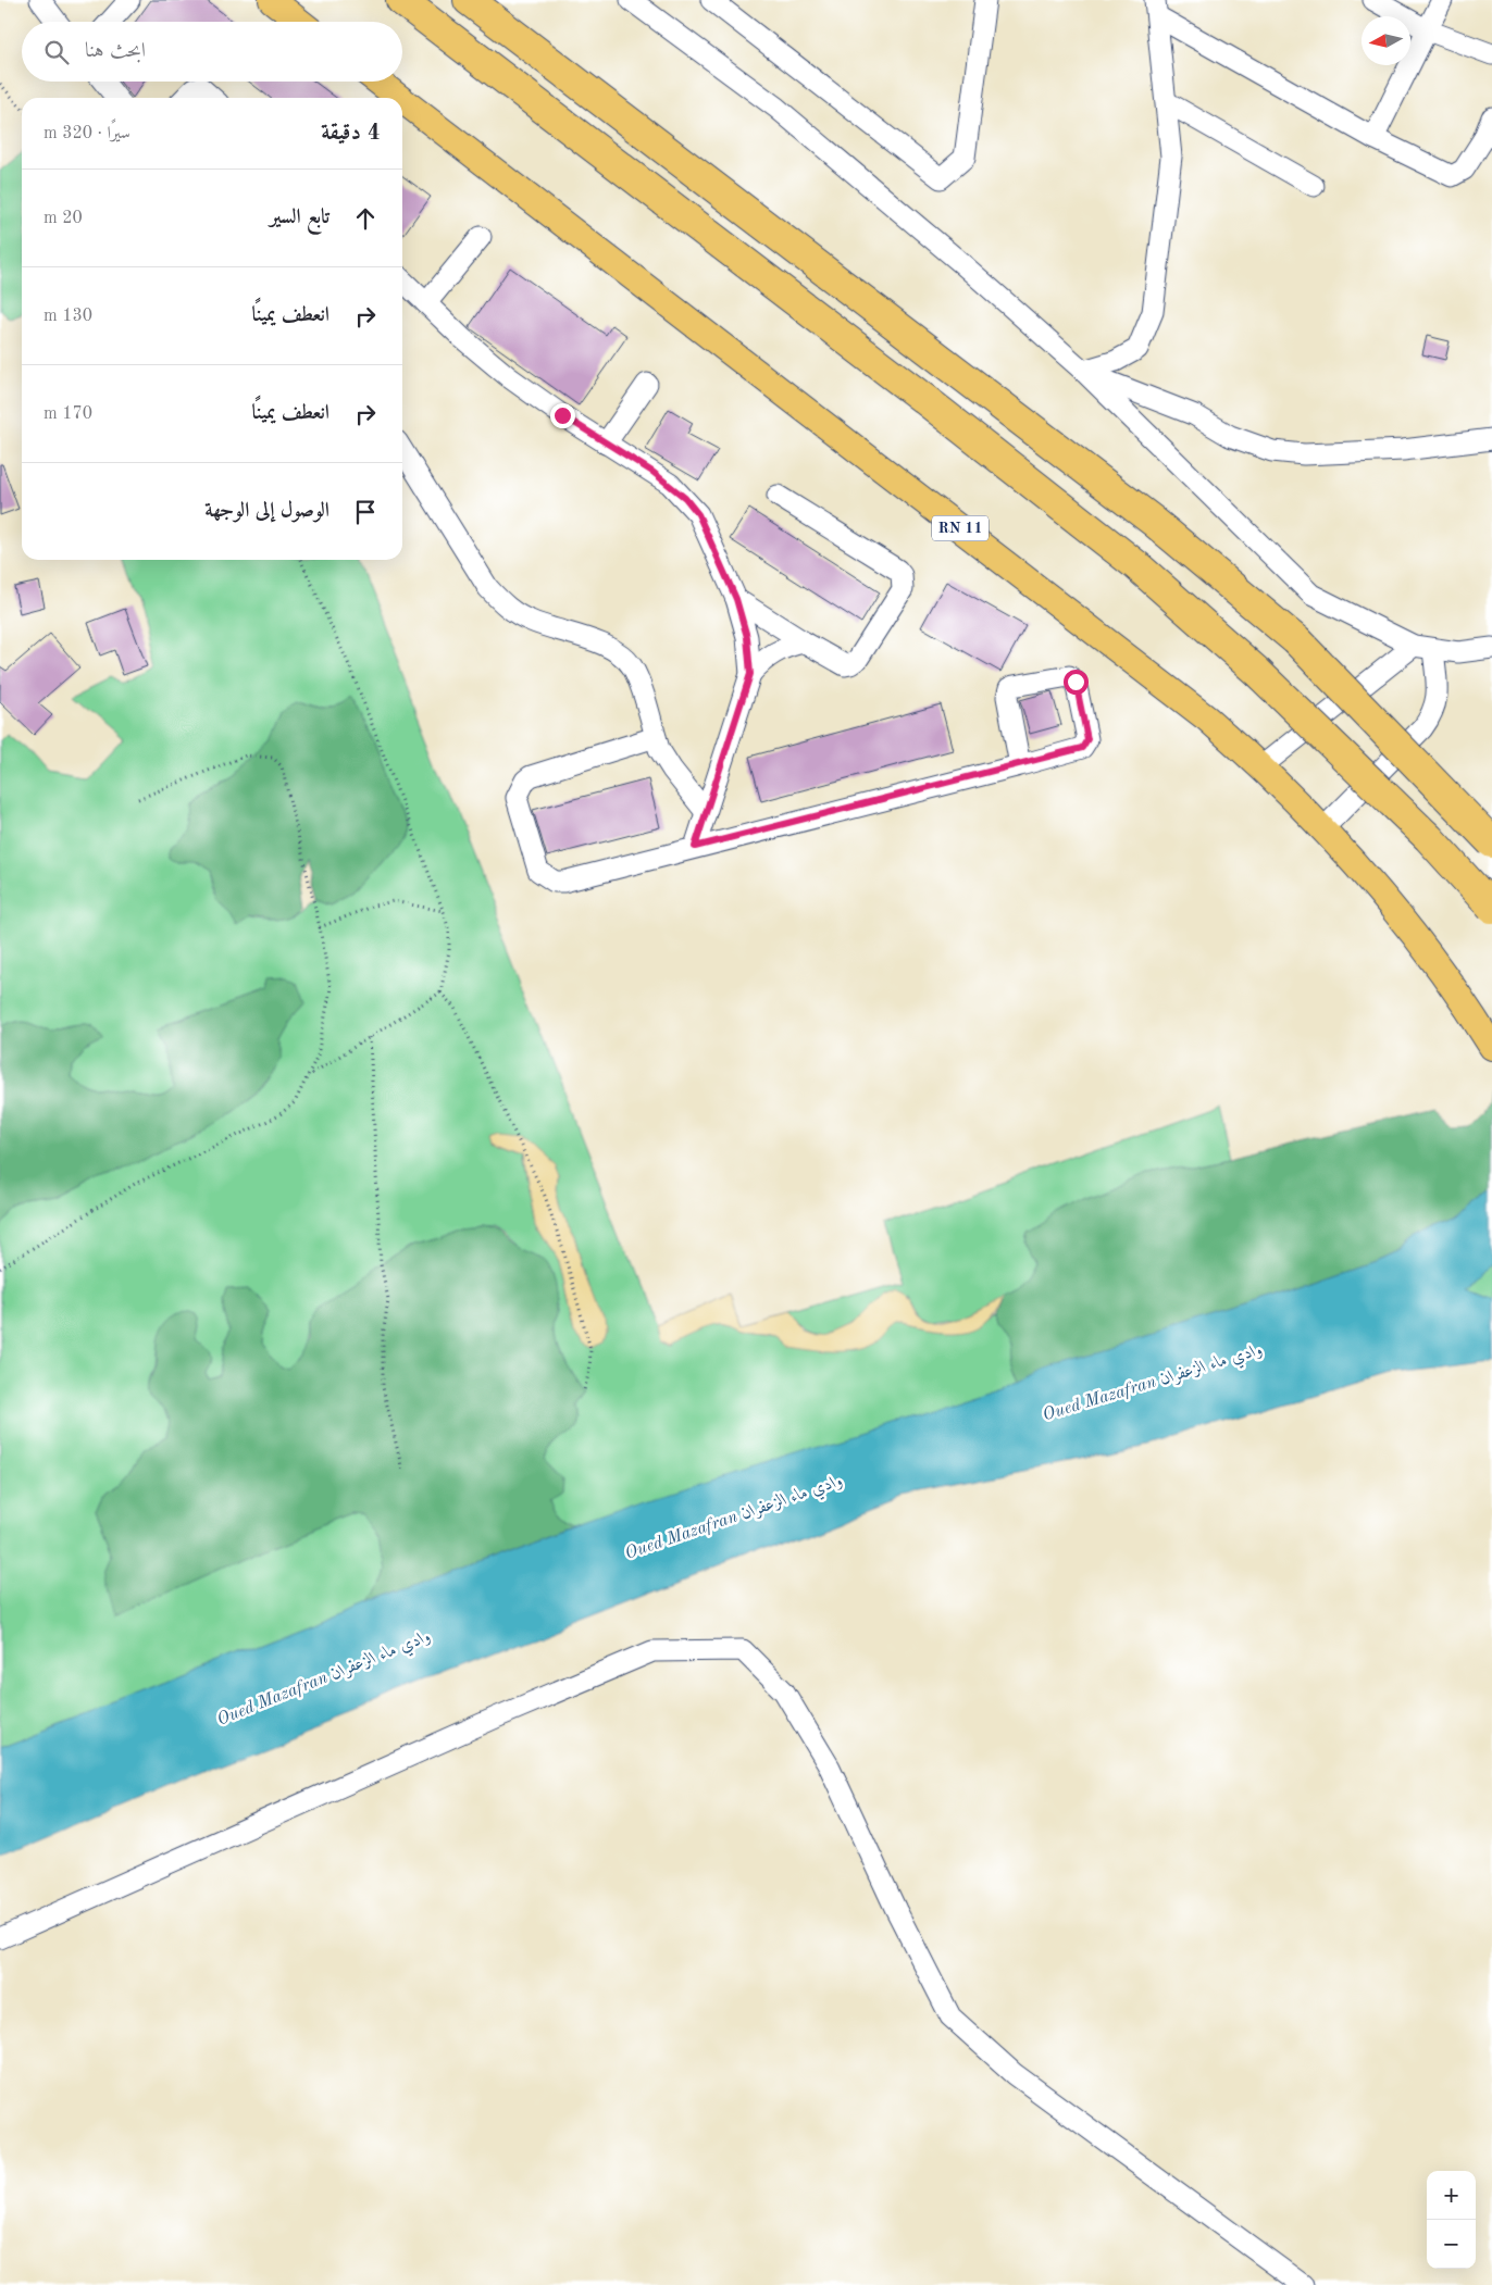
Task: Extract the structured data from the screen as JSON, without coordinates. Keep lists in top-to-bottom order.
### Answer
{
  "streets": {
    "main road": ["RN 11"]
  },
  "water": ["Oued Mazafran وادي ماء الزعفران"],
  "north": "left",
  "page": {
    "search": "ابحث هنا",
    "heading": ["4 دقيقة", "سيرًا · 320 m"],
    "list": [
      ["تابع السير", "20 m"],
      ["انعطف يمينًا", "130 m"],
      ["انعطف يمينًا", "170 m"],
      "الوصول إلى الوجهة"
    ],
    "map_buttons": ["+", "−"]
  }
}
